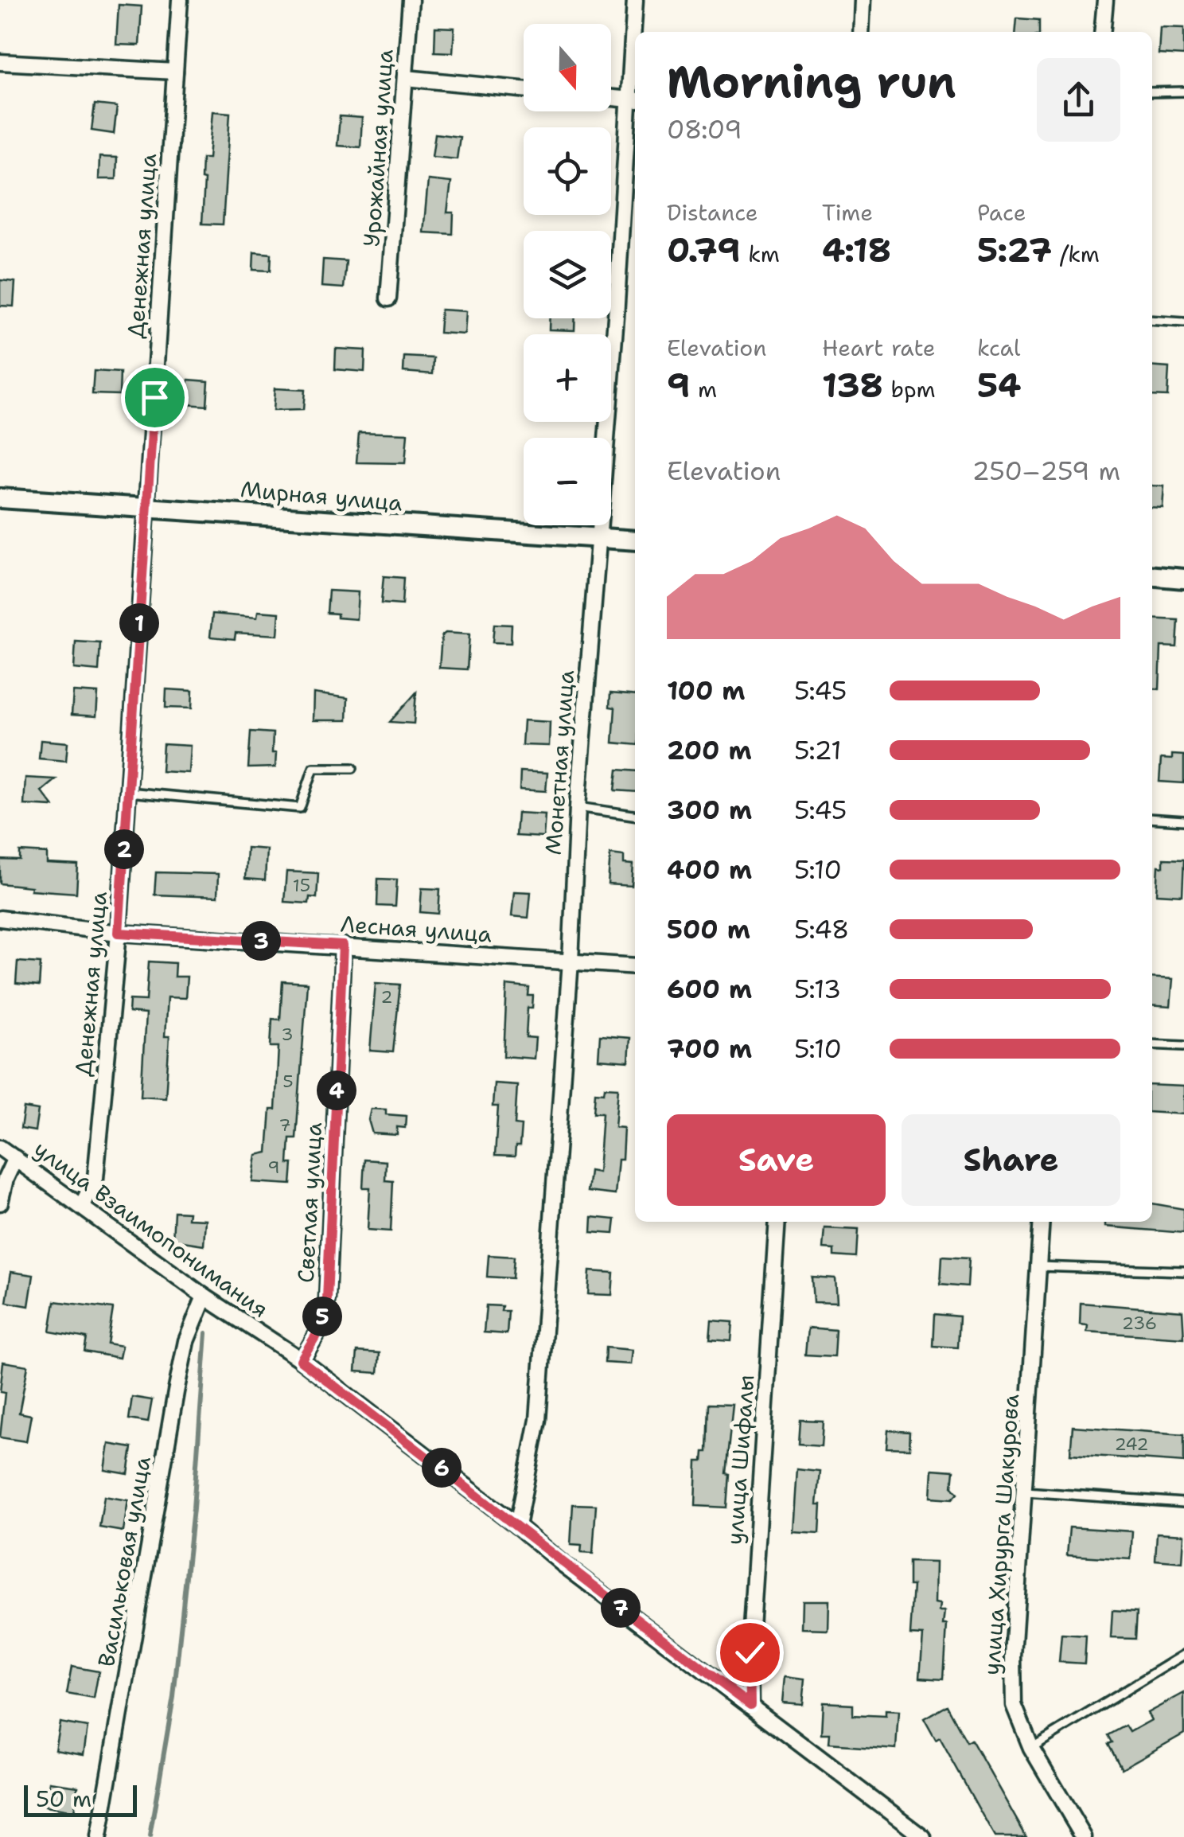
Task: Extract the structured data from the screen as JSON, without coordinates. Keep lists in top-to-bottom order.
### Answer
{
  "streets": {
    "street": [
      "Урожайная улица",
      "Денежная улица",
      "Мирная улица",
      "Монетная улица",
      "Лесная улица",
      "Светлая улица",
      "улица Взаимопонимания",
      "улица Шифалы",
      "улица Хирурга Шакурова",
      "Васильковая улица"
    ]
  },
  "crossings": [
    ["Денежная улица", "Мирная улица"],
    ["Денежная улица", "Лесная улица"],
    ["Денежная улица", "улица Взаимопонимания"],
    ["Мирная улица", "Монетная улица"],
    ["Монетная улица", "Лесная улица"],
    ["Монетная улица", "улица Взаимопонимания"],
    ["Лесная улица", "Светлая улица"],
    ["Светлая улица", "улица Взаимопонимания"],
    ["улица Взаимопонимания", "улица Шифалы"],
    ["улица Взаимопонимания", "Васильковая улица"]
  ],
  "house_numbers": [
    "15",
    "2",
    "3",
    "5",
    "7",
    "9",
    "236",
    "242"
  ],
  "scale_bar": "50 m",
  "north": "bottom",
  "page": {
    "map_buttons": ["+", "−"],
    "heading": ["Morning run", "08:09"],
    "stats": [
      ["Distance", "0.79 km"],
      ["Time", "4:18"],
      ["Pace", "5:27 /km"],
      ["Elevation", "9 m"],
      ["Heart rate", "138 bpm"],
      ["kcal", "54"]
    ],
    "chart": ["Elevation", "250–259 m"],
    "pins": [
      "1",
      "2",
      "3",
      "4",
      "5",
      "6",
      "7"
    ],
    "list": [
      {
        "name": "100 m",
        "note": "5:45"
      },
      {
        "name": "200 m",
        "note": "5:21"
      },
      {
        "name": "300 m",
        "note": "5:45"
      },
      {
        "name": "400 m",
        "note": "5:10"
      },
      {
        "name": "500 m",
        "note": "5:48"
      },
      {
        "name": "600 m",
        "note": "5:13"
      },
      {
        "name": "700 m",
        "note": "5:10"
      }
    ],
    "buttons": ["Save", "Share"],
    "scale": "50 m"
  }
}
